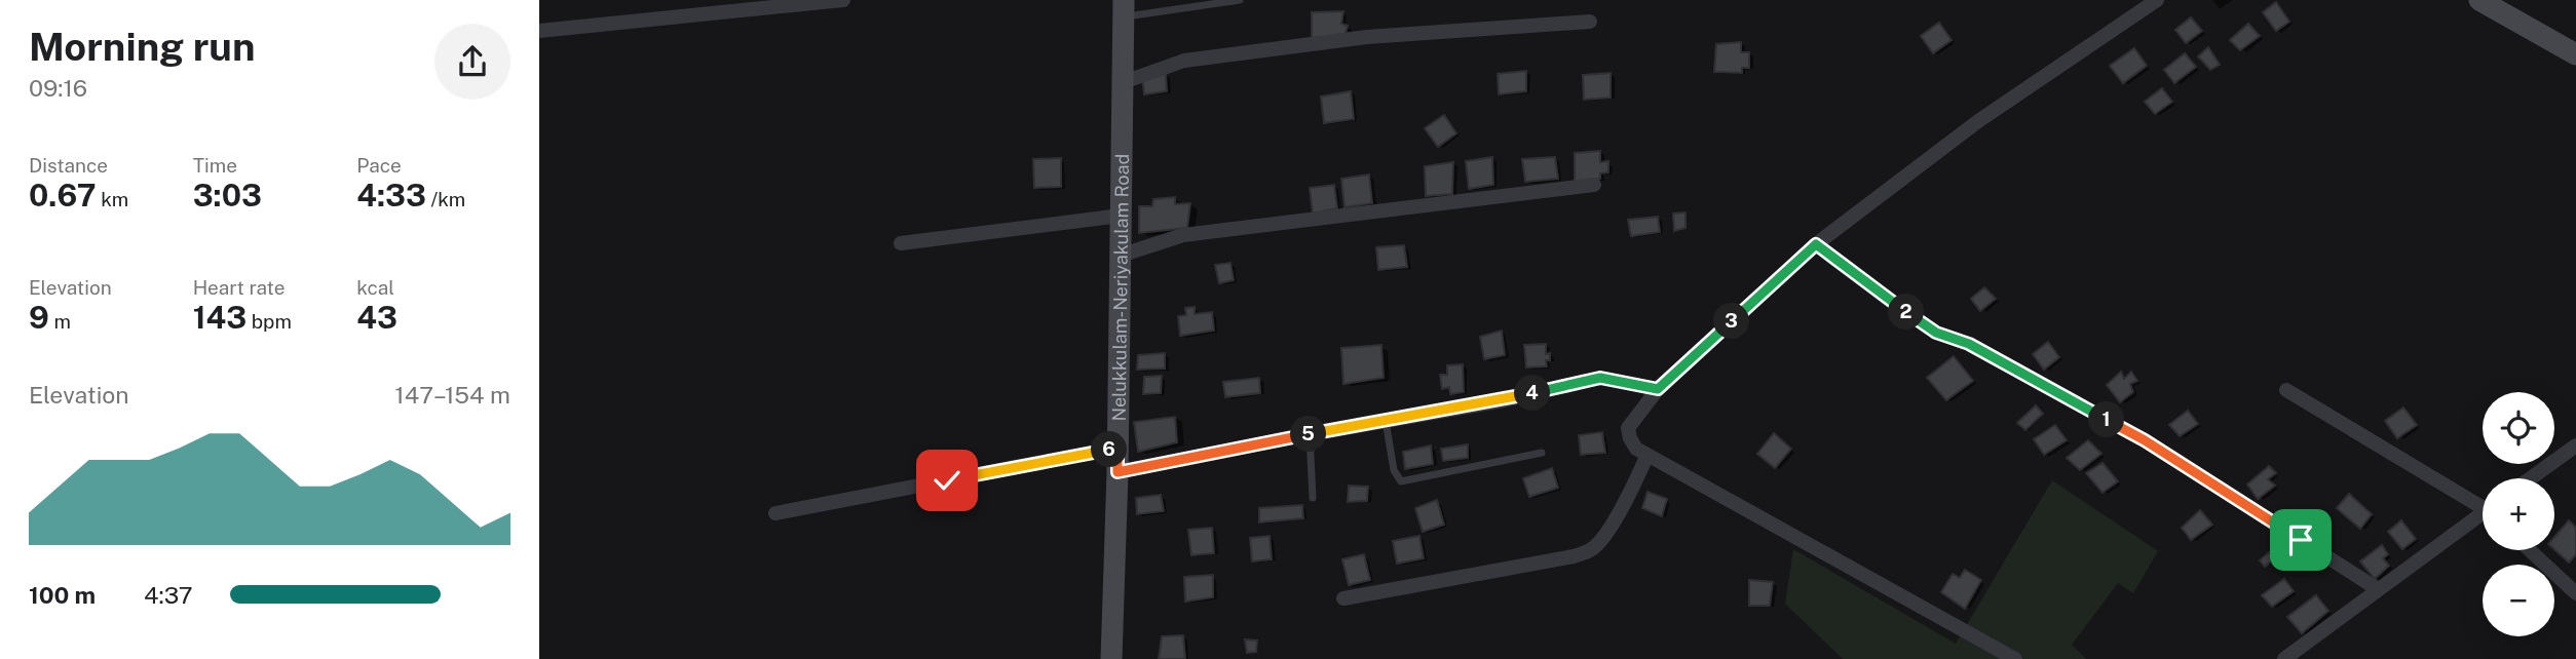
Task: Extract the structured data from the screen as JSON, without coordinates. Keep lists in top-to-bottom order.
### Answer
{
  "streets": {
    "main road": ["Nelukkulam-Neriyakulam Road"]
  },
  "page": {
    "heading": ["Morning run", "09:16"],
    "stats": [
      ["Distance", "0.67 km"],
      ["Time", "3:03"],
      ["Pace", "4:33 /km"],
      ["Elevation", "9 m"],
      ["Heart rate", "143 bpm"],
      ["kcal", "43"]
    ],
    "pins": [
      "2",
      "3",
      "4",
      "1",
      "5",
      "6"
    ],
    "chart": ["Elevation", "147–154 m"],
    "map_buttons": ["+", "−"],
    "list": [
      {
        "name": "100 m",
        "note": "4:37"
      }
    ]
  }
}
